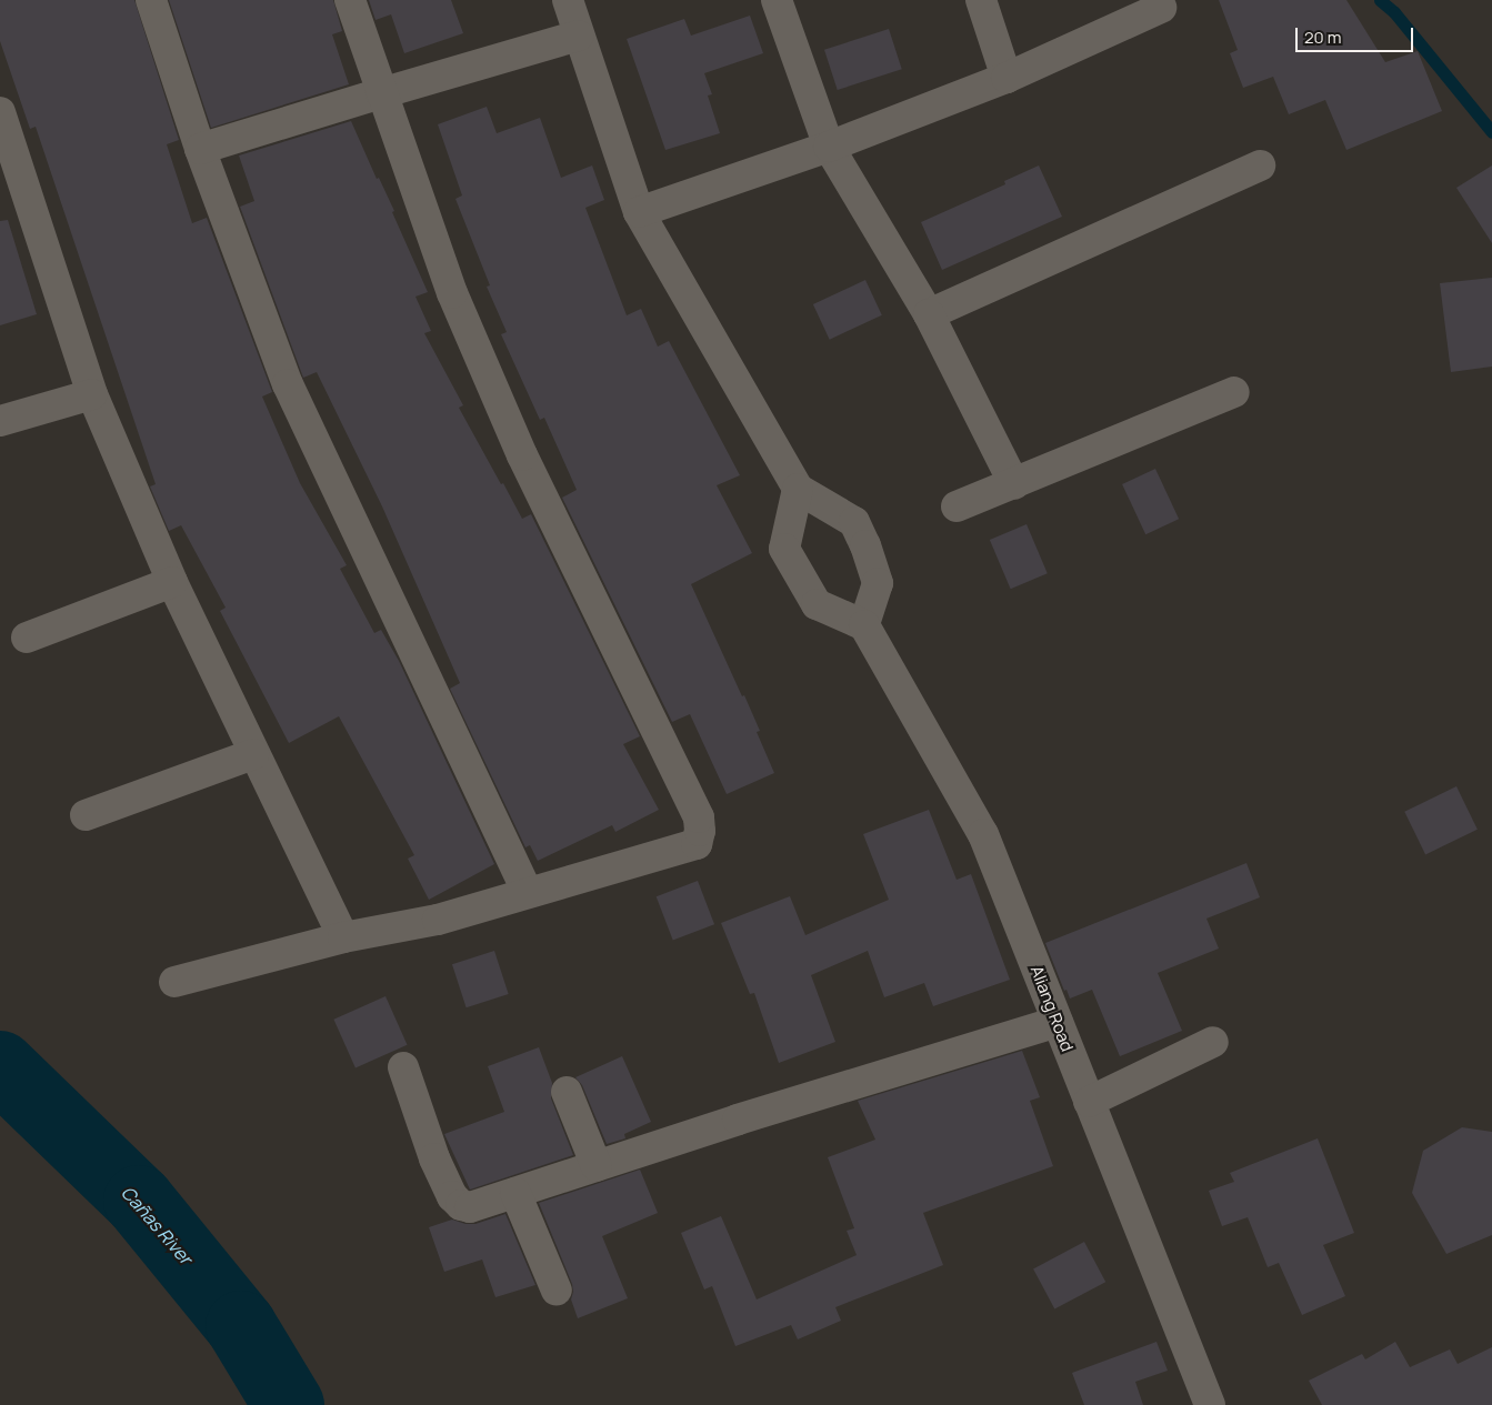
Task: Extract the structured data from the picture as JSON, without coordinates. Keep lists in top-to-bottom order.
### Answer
{
  "streets": {
    "street": ["Aliang Road"]
  },
  "water": ["Cañas River"],
  "scale_bar": "20 m"
}
